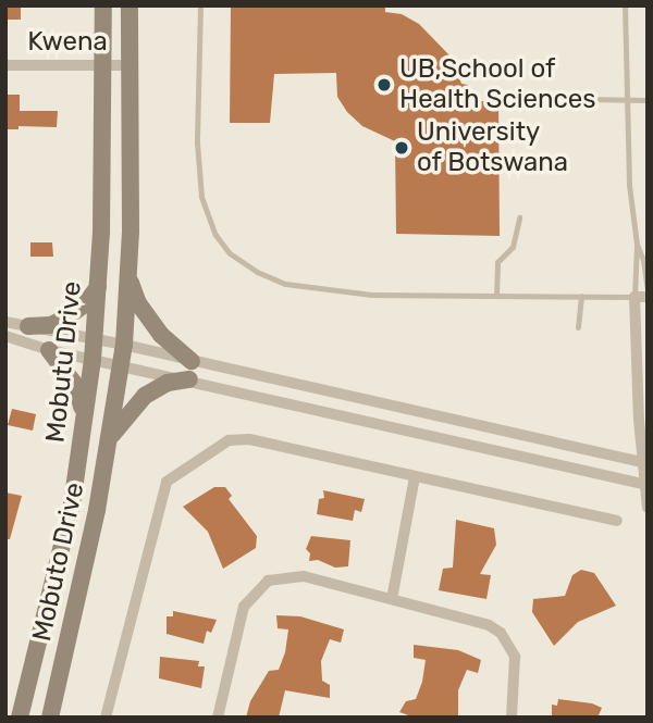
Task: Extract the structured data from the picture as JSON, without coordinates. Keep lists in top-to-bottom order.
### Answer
{
  "streets": {
    "main road": ["Mobutu Drive", "Mobuto Drive"],
    "street": ["Kwena"]
  },
  "crossings": [
    ["Kwena", "Mobutu Drive"],
    ["Kwena", "Mobuto Drive"]
  ],
  "places": ["UB,School of Health Sciences", "University of Botswana"]
}
